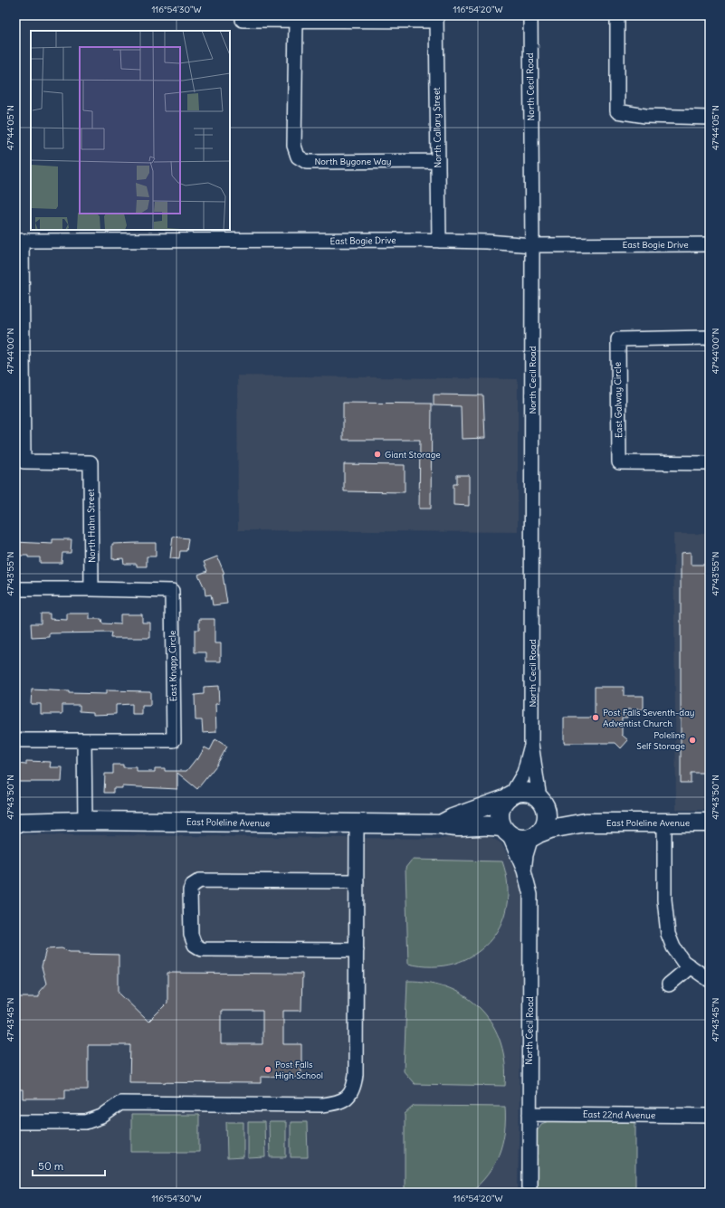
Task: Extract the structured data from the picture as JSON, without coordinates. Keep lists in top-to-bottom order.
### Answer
{
  "streets": {
    "main road": ["East Poleline Avenue"],
    "street": [
      "North Cecil Road",
      "North Callary Street",
      "North Bygone Way",
      "East Bogie Drive",
      "East Galway Circle",
      "North Hahn Street",
      "East Knapp Circle",
      "East 22nd Avenue"
    ]
  },
  "crossings": [
    ["North Cecil Road", "East Bogie Drive"],
    ["North Cecil Road", "East Poleline Avenue"],
    ["North Cecil Road", "East 22nd Avenue"],
    ["North Callary Street", "North Bygone Way"],
    ["North Callary Street", "East Bogie Drive"],
    ["East Bogie Drive", "North Hahn Street"],
    ["North Hahn Street", "East Knapp Circle"]
  ],
  "places": [
    "Giant Storage",
    "Post Falls Seventh-day Adventist Church",
    "Poleline Self Storage",
    "Post Falls High School"
  ],
  "scale_bar": "50 m",
  "coordinates": [
    "116°54'30\"W",
    "116°54'20\"W",
    "47°44'05\"N",
    "47°44'00\"N",
    "47°43'55\"N",
    "47°43'50\"N",
    "47°43'45\"N"
  ]
}
